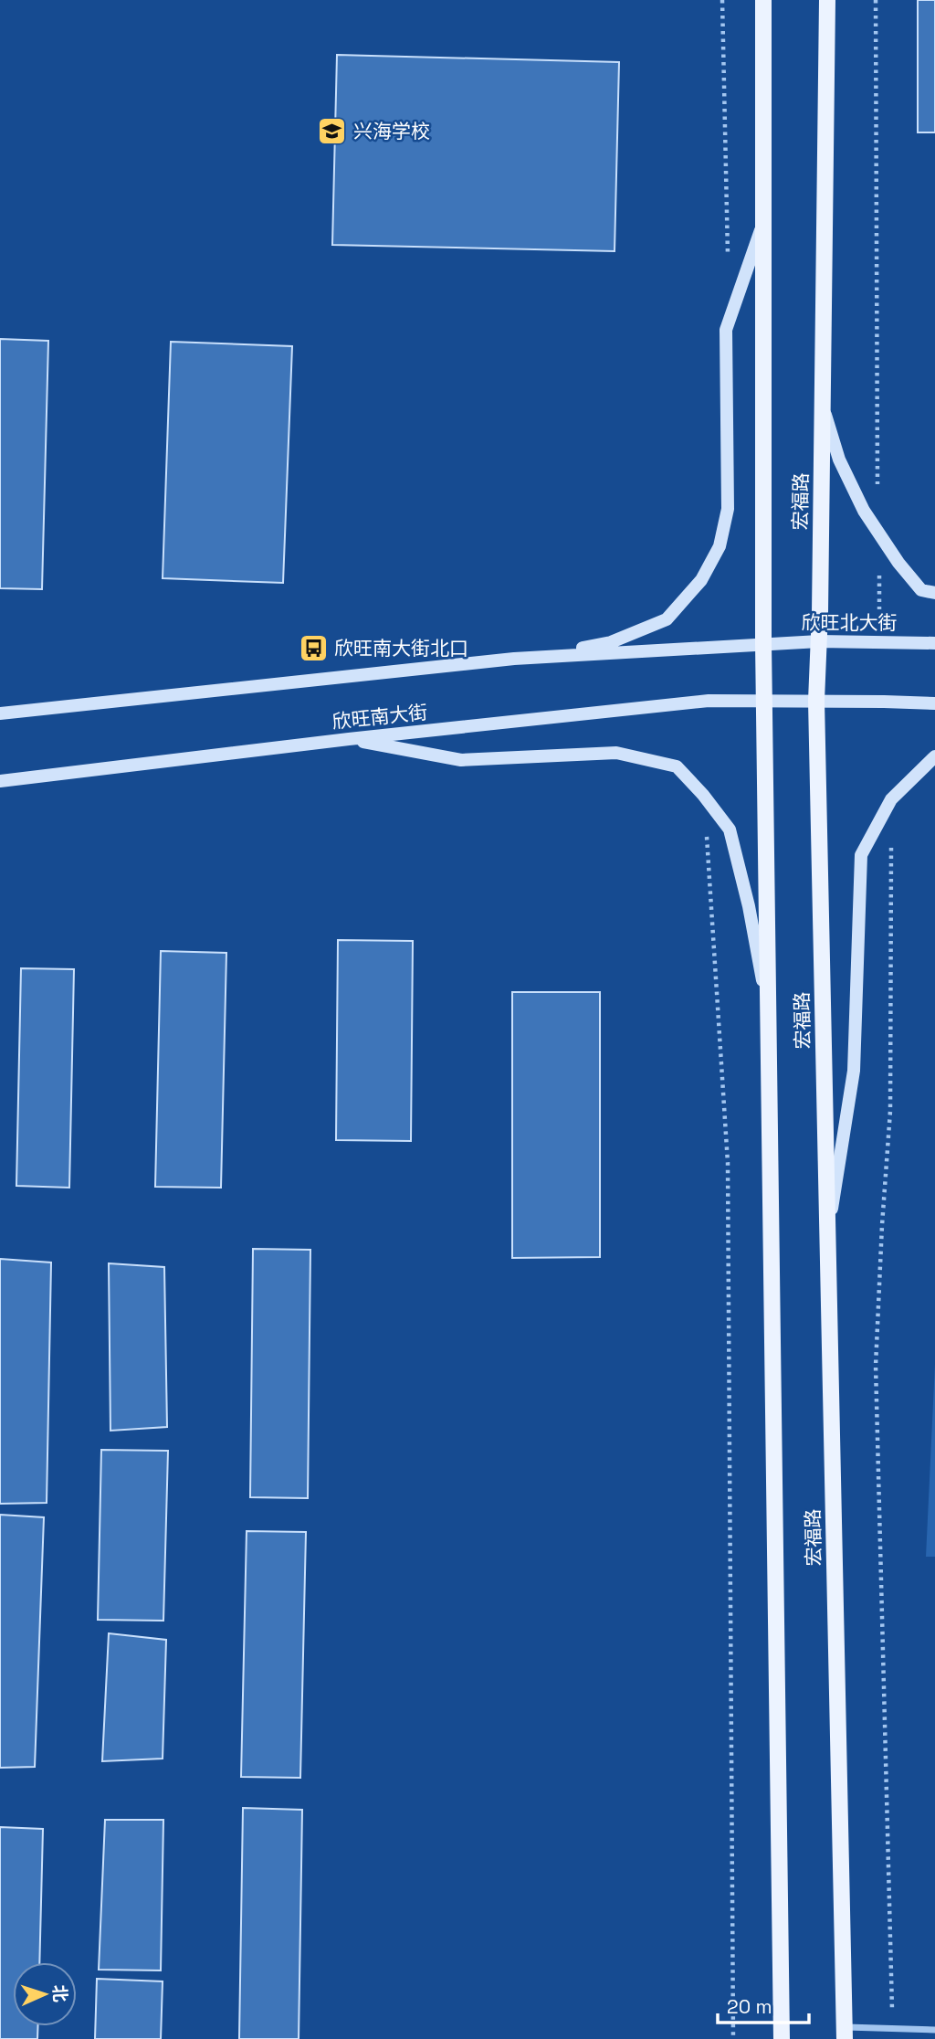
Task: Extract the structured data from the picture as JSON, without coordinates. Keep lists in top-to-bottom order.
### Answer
{
  "streets": {
    "main road": ["宏福路", "欣旺北大街", "欣旺南大街"]
  },
  "crossings": [
    ["宏福路", "欣旺北大街"],
    ["宏福路", "欣旺南大街"]
  ],
  "places": {
    "school or university": ["兴海学校"],
    "bus stop": ["欣旺南大街北口"]
  },
  "scale_bar": "20 m",
  "north": "right"
}
